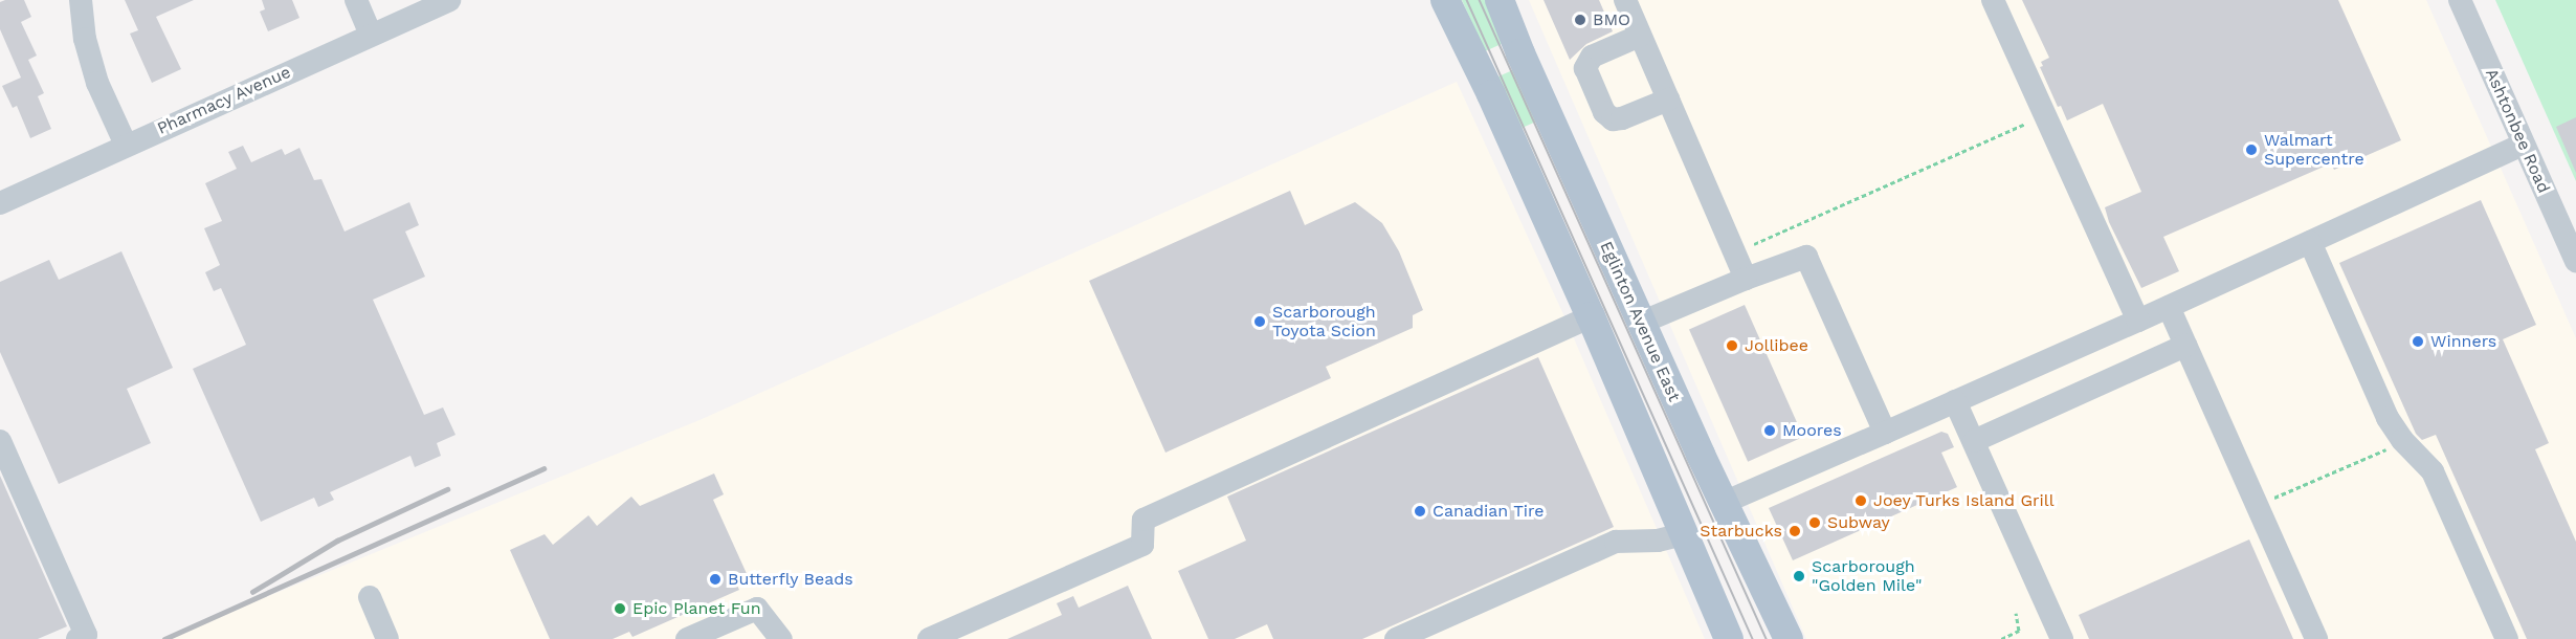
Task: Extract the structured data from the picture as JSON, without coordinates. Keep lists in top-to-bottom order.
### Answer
{
  "streets": {
    "main road": ["Eglinton Avenue East"],
    "street": ["Pharmacy Avenue", "Ashtonbee Road"]
  },
  "places": [
    "BMO",
    "Walmart Supercentre",
    "Scarborough Toyota Scion",
    "Winners",
    "Jollibee",
    "Moores",
    "Joey Turks Island Grill",
    "Canadian Tire",
    "Subway",
    "Starbucks",
    "Scarborough \"Golden Mile\"",
    "Butterfly Beads",
    "Epic Planet Fun"
  ]
}
